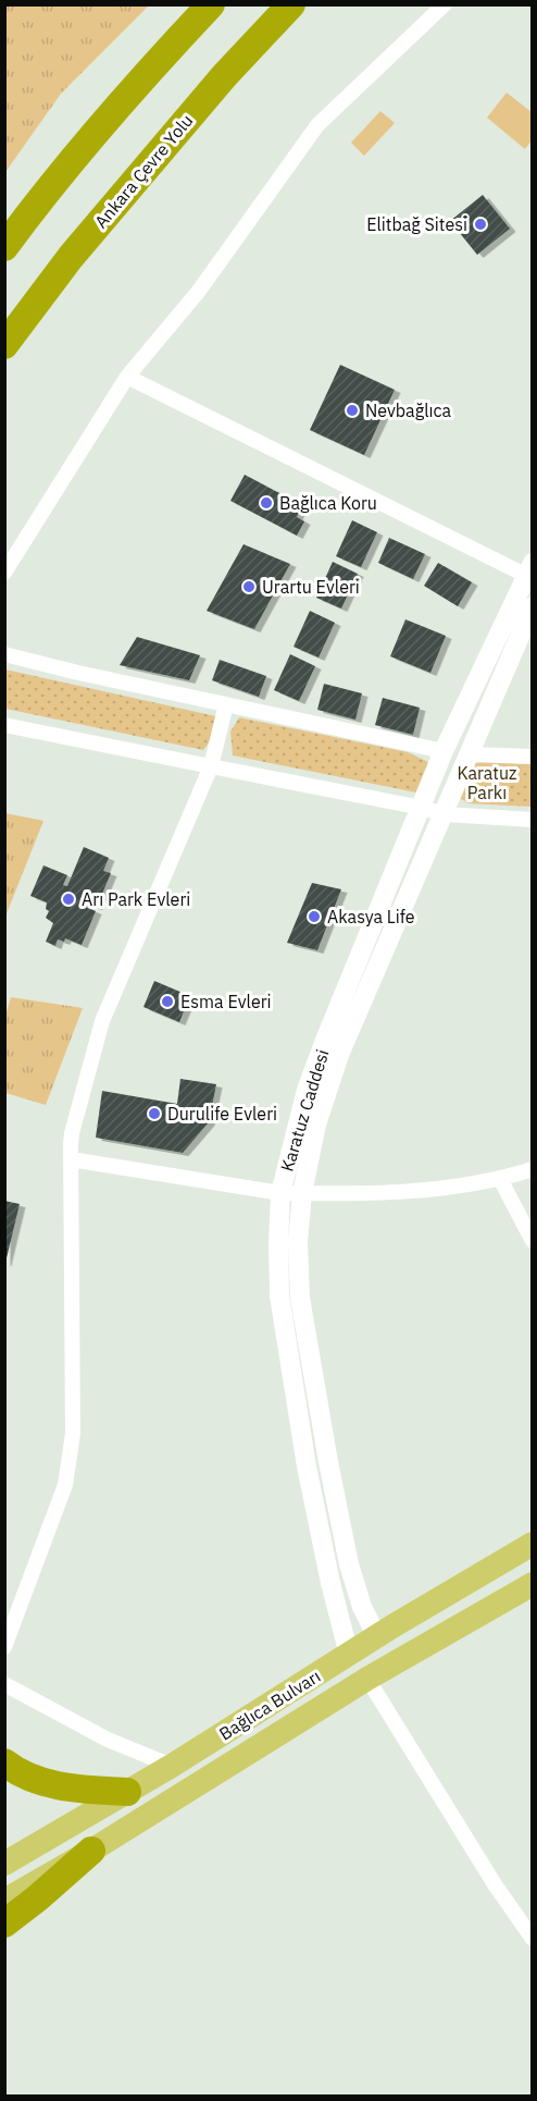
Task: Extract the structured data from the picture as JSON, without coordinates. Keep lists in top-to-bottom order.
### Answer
{
  "streets": {
    "highway": ["Ankara Çevre Yolu"],
    "main road": ["Bağlıca Bulvarı"],
    "street": ["Karatuz Caddesi"]
  },
  "crossings": [
    ["Karatuz Caddesi", "Bağlıca Bulvarı"]
  ],
  "parks": ["Karatuz Parkı"],
  "places": [
    "Elitbağ Sitesi",
    "Nevbağlıca",
    "Bağlıca Koru",
    "Urartu Evleri",
    "Arı Park Evleri",
    "Akasya Life",
    "Esma Evleri",
    "Durulife Evleri"
  ]
}
